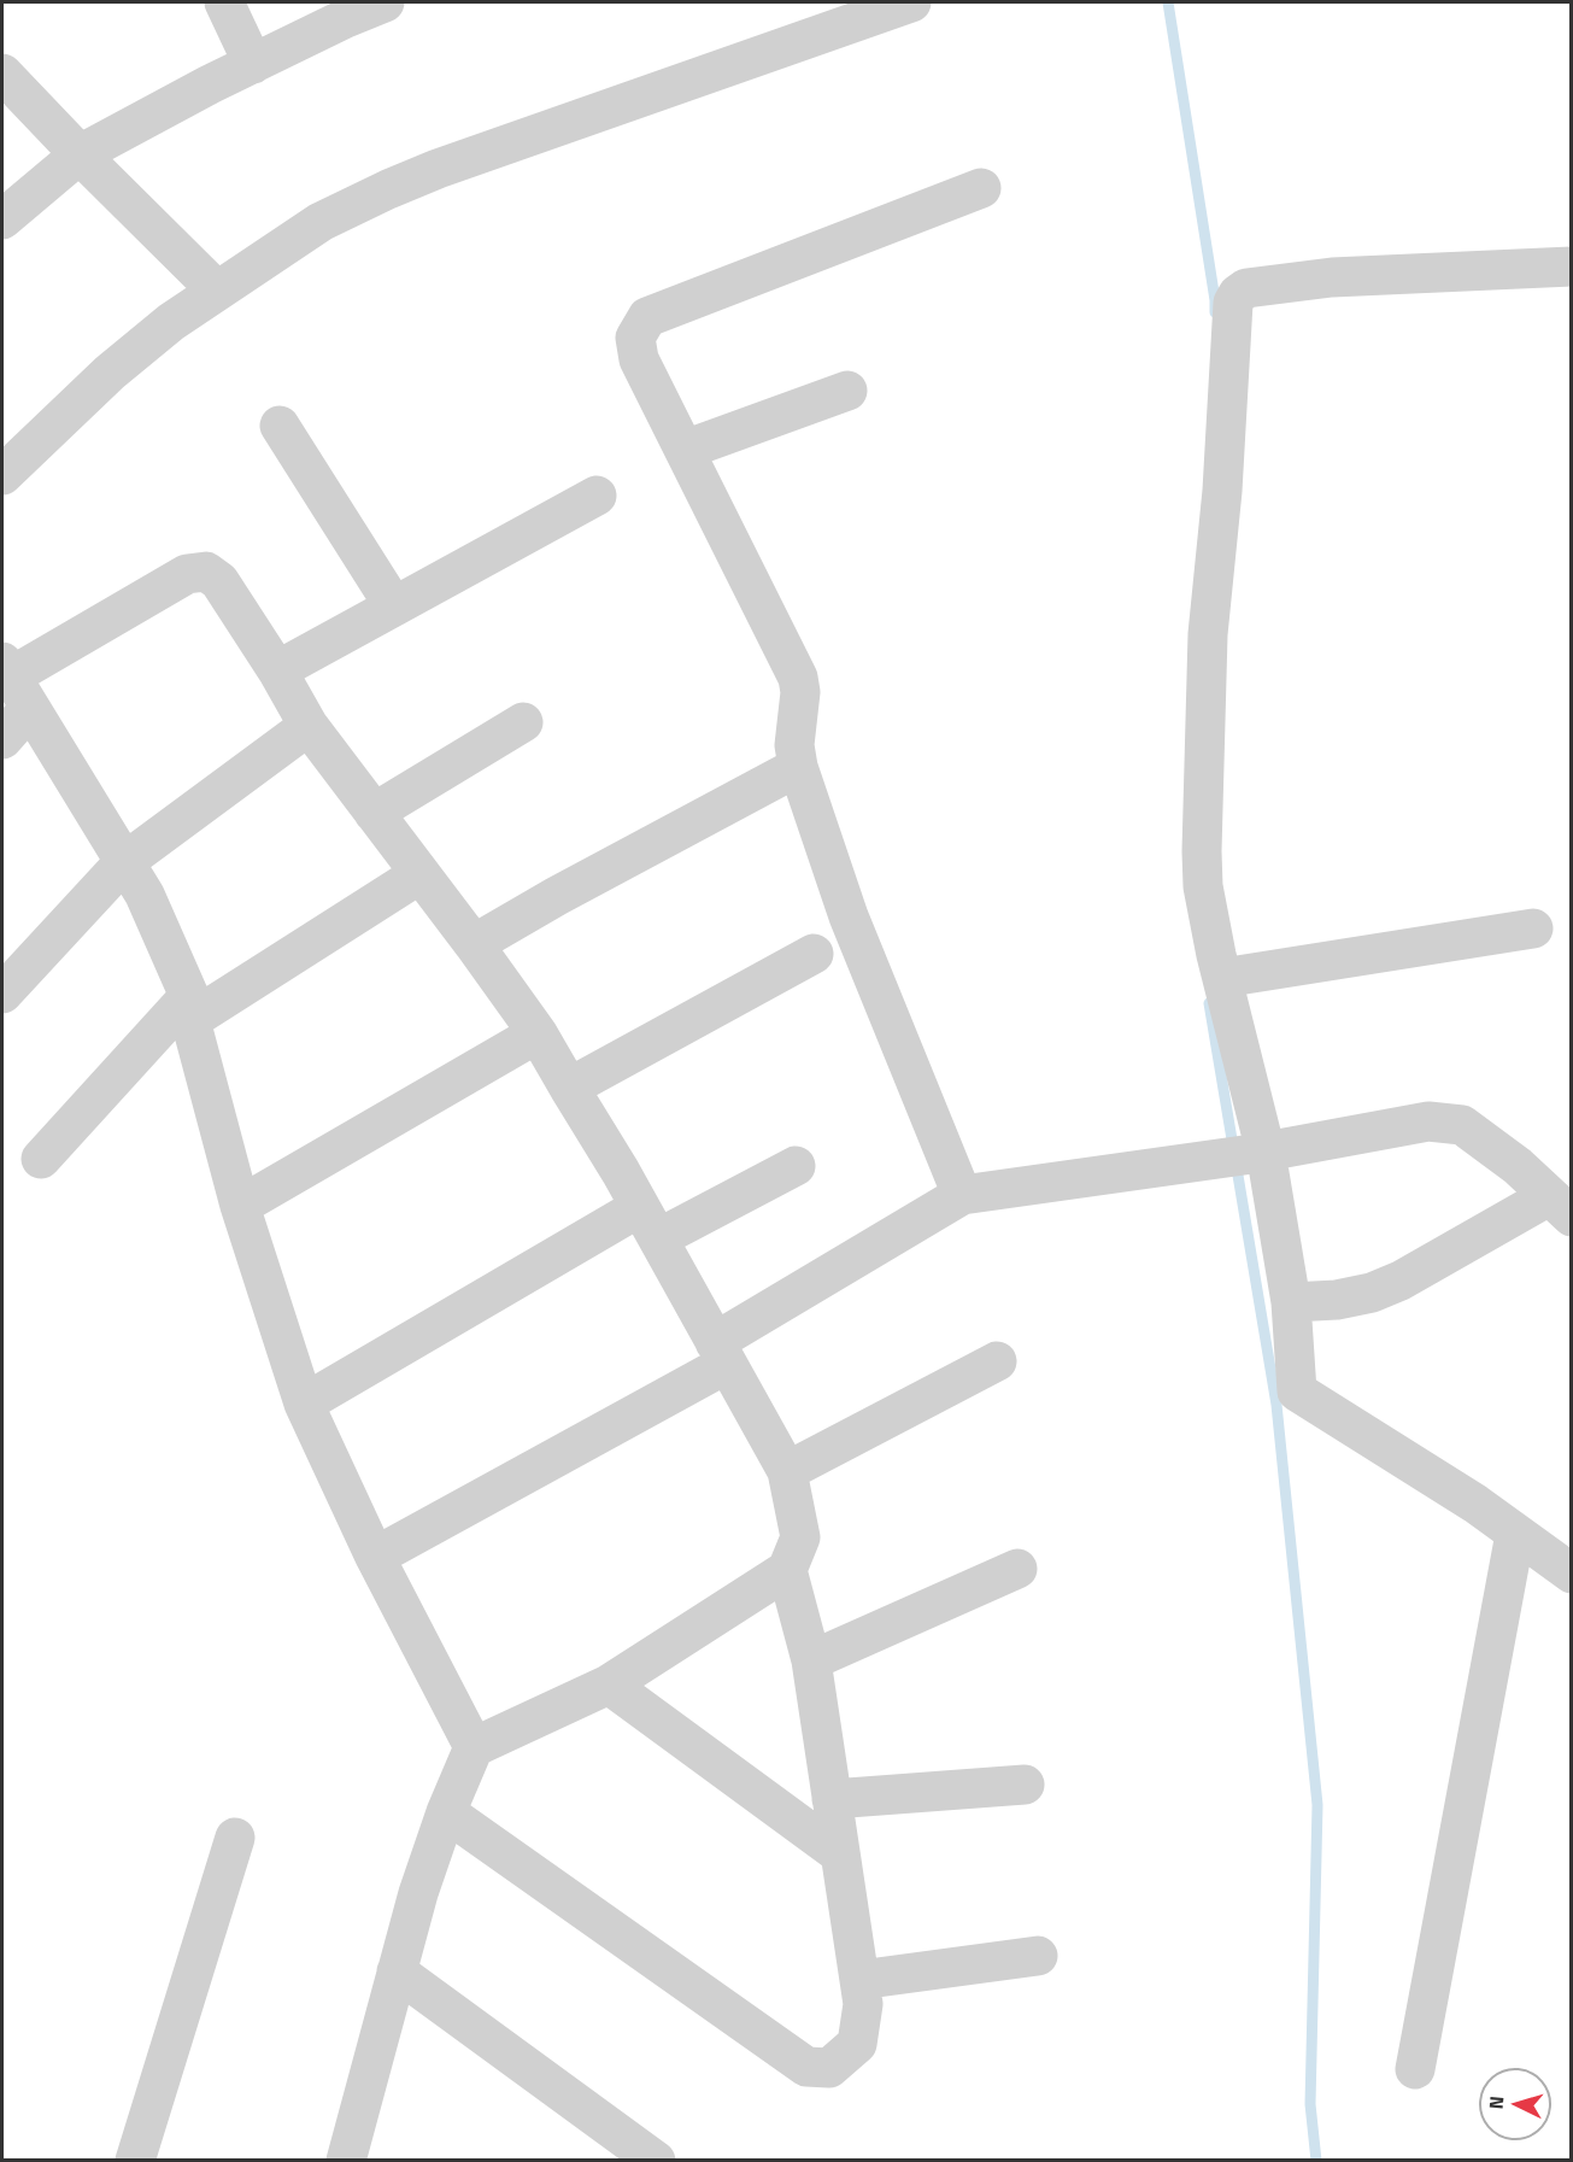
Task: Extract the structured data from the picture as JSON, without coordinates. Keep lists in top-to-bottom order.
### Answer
{
  "north": "left"
}
